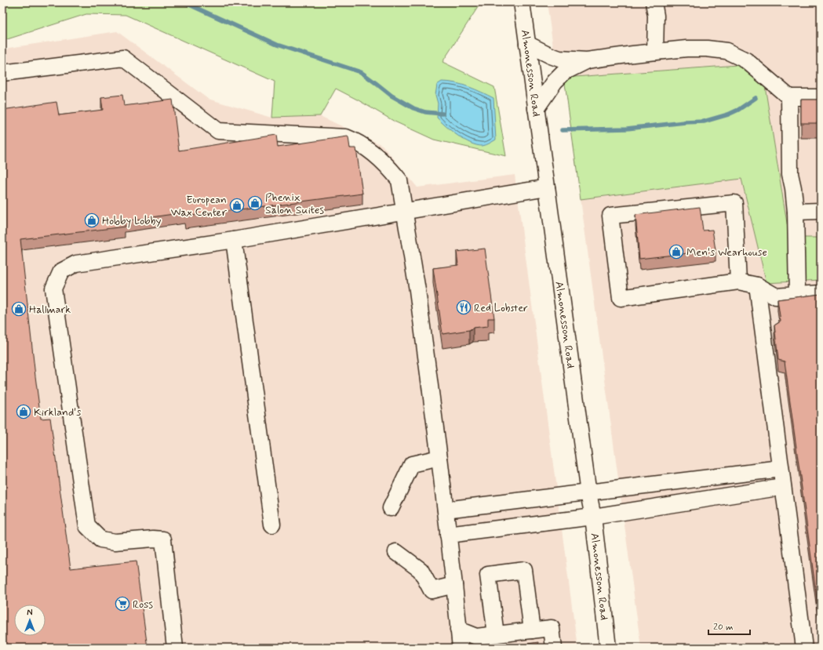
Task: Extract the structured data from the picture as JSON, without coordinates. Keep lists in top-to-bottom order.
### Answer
{
  "streets": {
    "street": ["Almonesson Road"]
  },
  "places": {
    "shop": [
      "Phenix Salon Suites",
      "European Wax Center",
      "Hobby Lobby",
      "Men's Wearhouse",
      "Hallmark",
      "Kirkland's"
    ],
    "restaurant": ["Red Lobster"],
    "supermarket": ["Ross"]
  },
  "scale_bar": "20 m",
  "north": "top"
}
